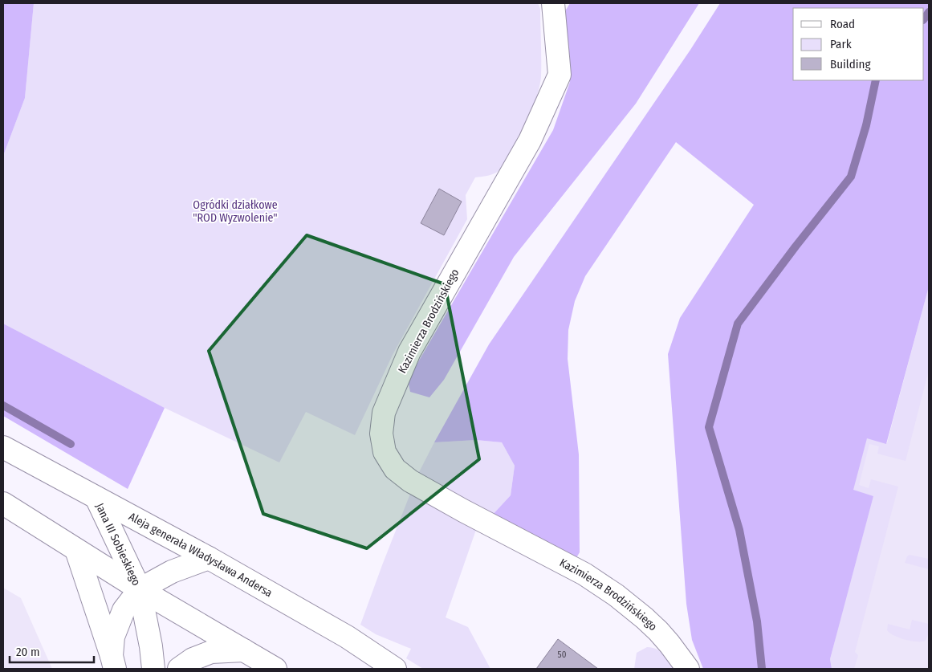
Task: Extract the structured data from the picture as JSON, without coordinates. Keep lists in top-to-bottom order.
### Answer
{
  "streets": {
    "street": ["Kazimierza Brodzińskiego", "Jana III Sobieskiego", "Aleja generała Władysława Andersa"]
  },
  "crossings": [
    ["Jana III Sobieskiego", "Aleja generała Władysława Andersa"]
  ],
  "parks": ["Ogródki działkowe \"ROD Wyzwolenie\""],
  "house_numbers": ["50"],
  "legend": ["Road", "Park", "Building"],
  "scale_bar": "20 m"
}
